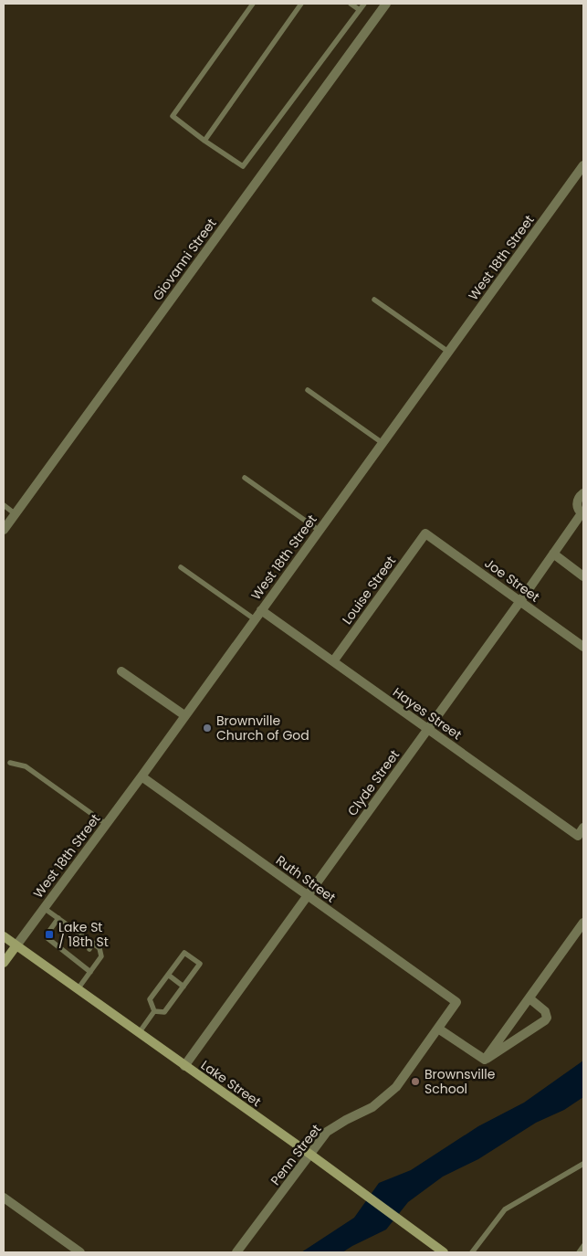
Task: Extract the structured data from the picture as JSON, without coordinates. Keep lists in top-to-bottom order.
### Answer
{
  "streets": {
    "street": [
      "West 18th Street",
      "Giovanni Street",
      "Joe Street",
      "Louise Street",
      "Hayes Street",
      "Clyde Street",
      "Ruth Street",
      "Lake Street",
      "Penn Street"
    ]
  },
  "crossings": [
    ["West 18th Street", "Hayes Street"],
    ["West 18th Street", "Ruth Street"],
    ["West 18th Street", "Lake Street"],
    ["Joe Street", "Louise Street"],
    ["Joe Street", "Clyde Street"],
    ["Louise Street", "Hayes Street"],
    ["Hayes Street", "Clyde Street"],
    ["Clyde Street", "Ruth Street"],
    ["Clyde Street", "Lake Street"],
    ["Ruth Street", "Penn Street"],
    ["Lake Street", "Penn Street"]
  ],
  "places": {
    "other": ["Brownville Church of God", "Brownsville School"],
    "transit": ["Lake St / 18th St"]
  }
}
